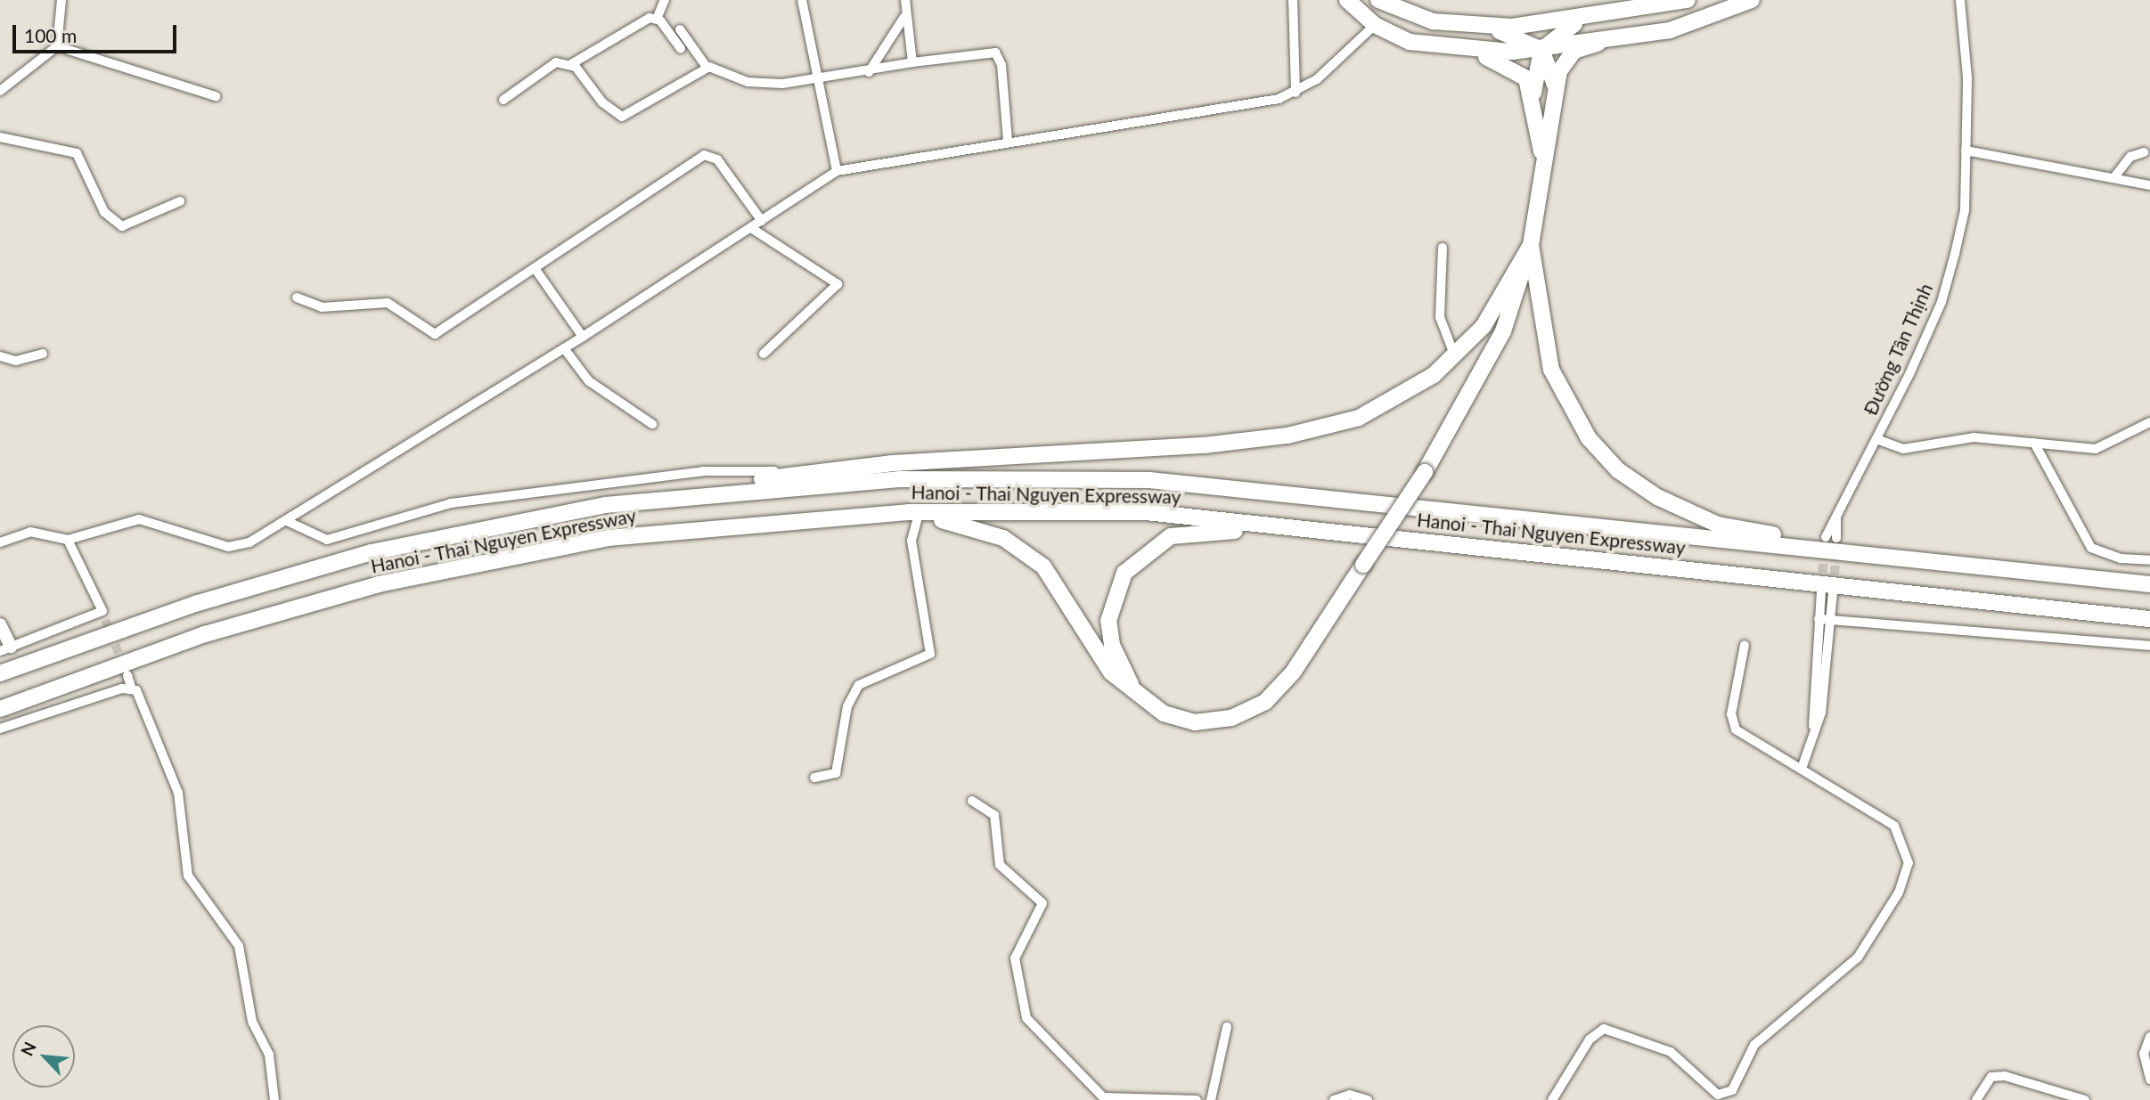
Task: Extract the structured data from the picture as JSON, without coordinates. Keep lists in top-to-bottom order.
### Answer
{
  "streets": {
    "highway": ["Hanoi - Thai Nguyen Expressway"],
    "street": ["Đường Tân Thịnh"]
  },
  "scale_bar": "100 m",
  "north": "top left"
}
